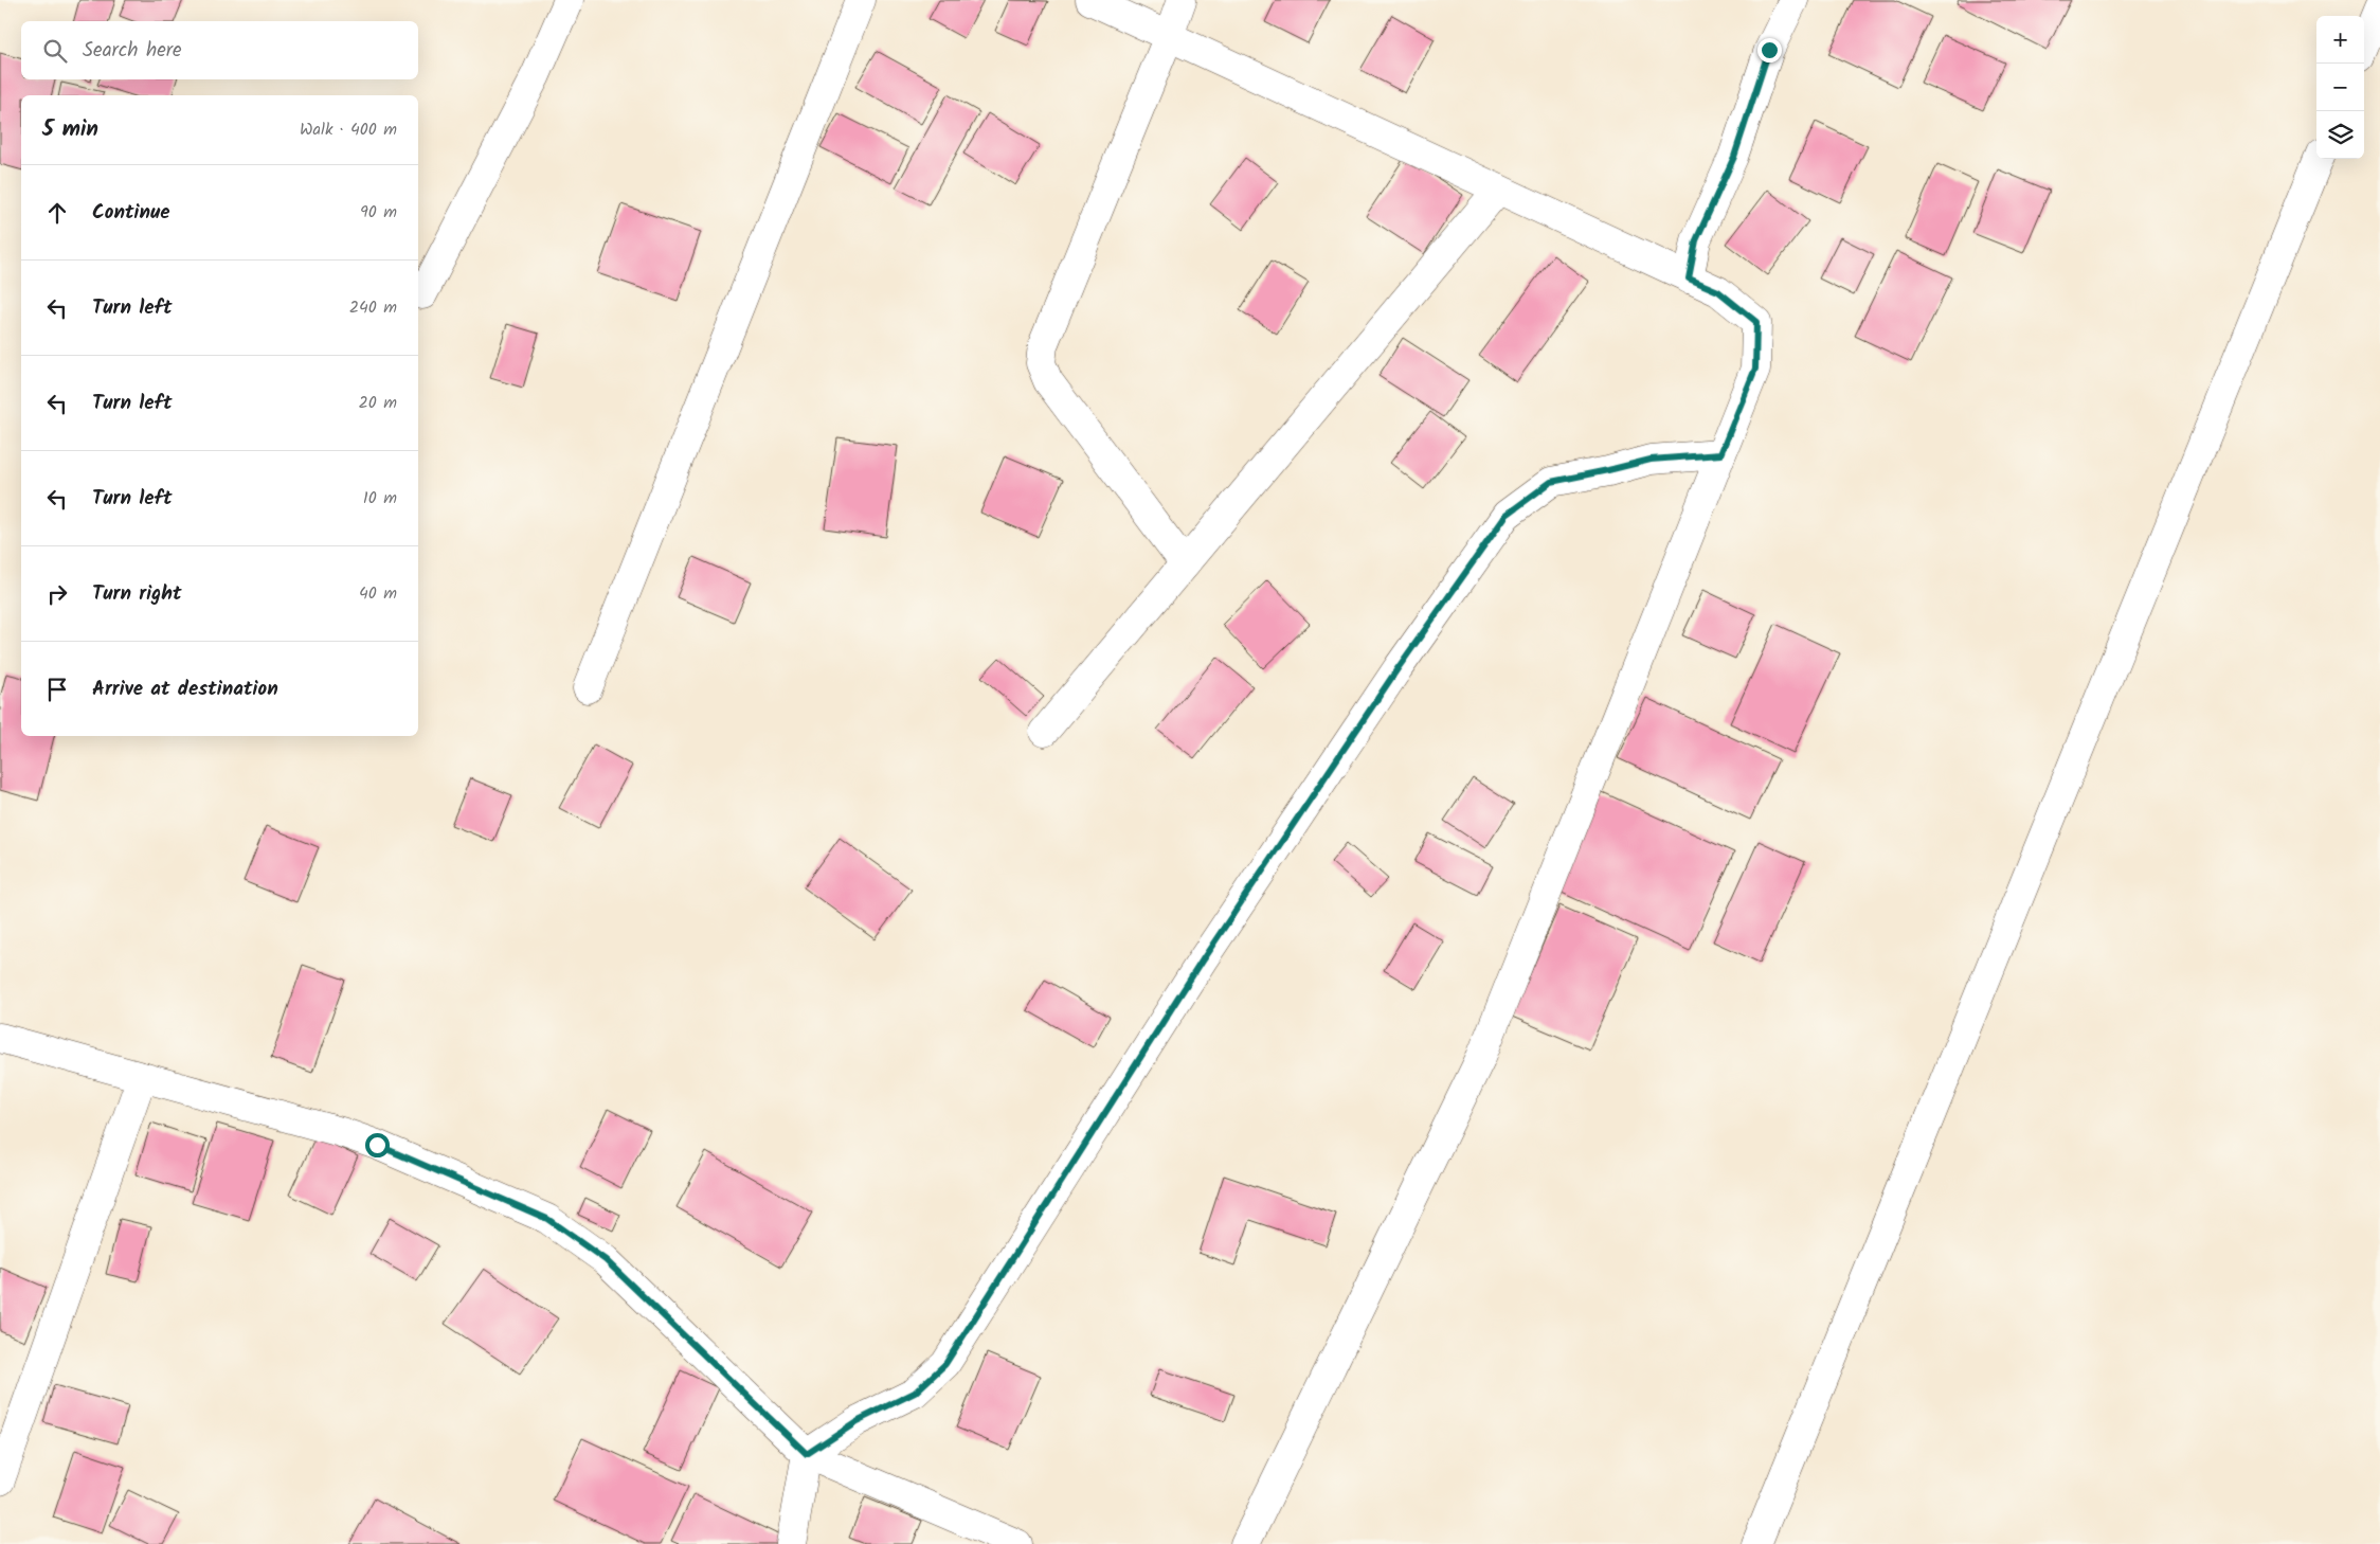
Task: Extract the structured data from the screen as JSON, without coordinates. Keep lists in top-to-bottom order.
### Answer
{
  "page": {
    "map_buttons": ["+", "−"],
    "search": "Search here",
    "heading": ["5 min", "Walk · 400 m"],
    "list": [
      ["Continue", "90 m"],
      ["Turn left", "240 m"],
      ["Turn left", "20 m"],
      ["Turn left", "10 m"],
      ["Turn right", "40 m"],
      "Arrive at destination"
    ]
  }
}
